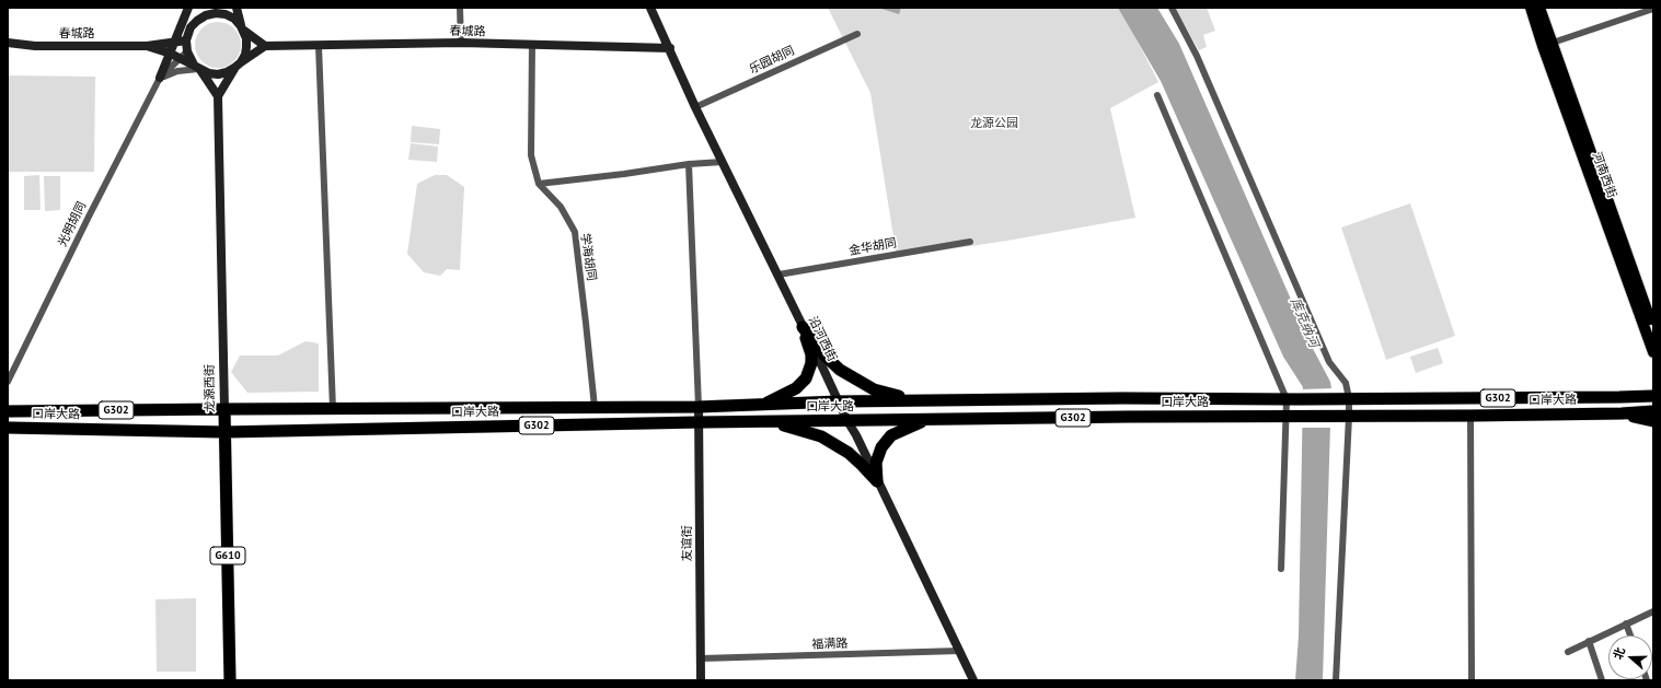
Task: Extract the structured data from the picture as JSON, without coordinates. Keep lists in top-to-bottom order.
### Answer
{
  "streets": {
    "highway": [
      "龙源西街",
      "G302",
      "口岸大路",
      "G610"
    ],
    "main road": ["河南西街"],
    "street": [
      "春城路",
      "乐园胡同",
      "光明胡同",
      "金华胡同",
      "学海胡同",
      "沿河西街",
      "友谊街",
      "福满路"
    ]
  },
  "crossings": [
    ["春城路", "学海胡同"],
    ["春城路", "沿河西街"],
    ["乐园胡同", "沿河西街"],
    ["金华胡同", "沿河西街"],
    ["学海胡同", "口岸大路"],
    ["沿河西街", "口岸大路"],
    ["沿河西街", "福满路"],
    ["龙源西街", "口岸大路"],
    ["口岸大路", "友谊街"],
    ["友谊街", "福满路"]
  ],
  "water": ["库克纳河"],
  "parks": ["龙源公园"],
  "north": "left"
}
